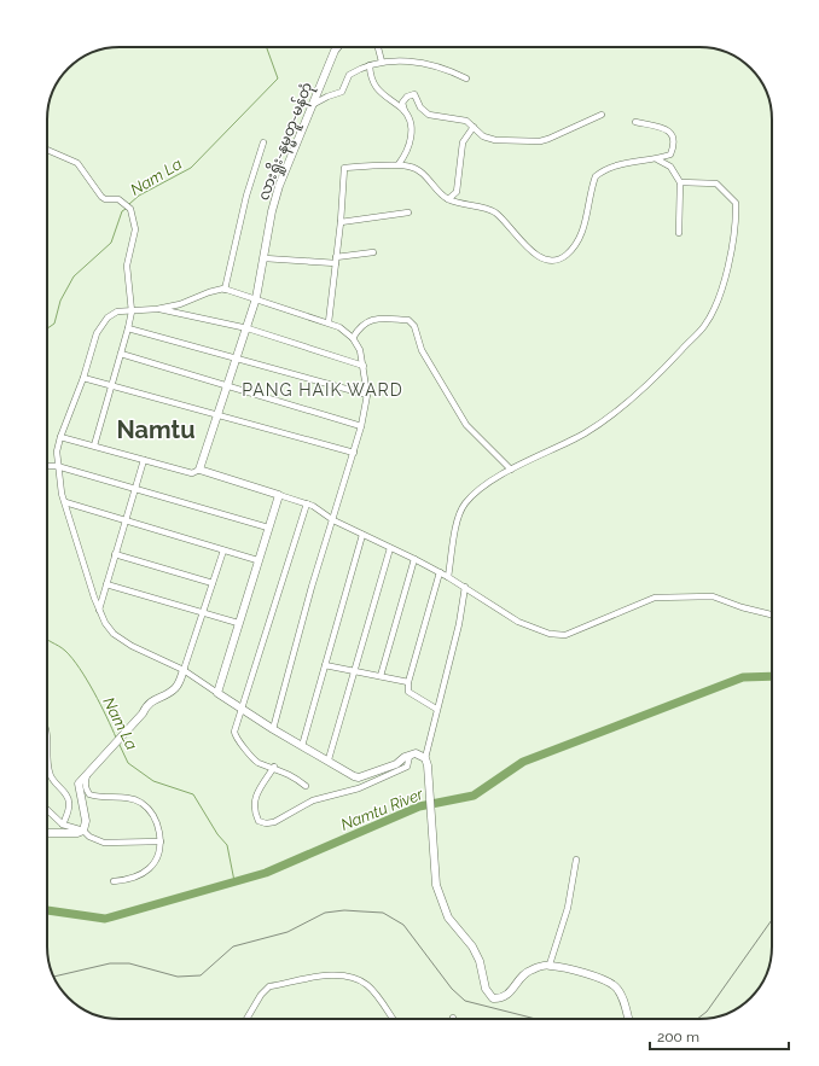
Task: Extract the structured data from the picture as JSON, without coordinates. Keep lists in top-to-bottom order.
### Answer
{
  "streets": {
    "main road": ["လားရှိုး-နမ္မတူ-မန်တုံ"]
  },
  "districts": ["PANG HAIK WARD", "Namtu"],
  "water": ["Nam La", "Namtu River"],
  "scale_bar": "200 m"
}
